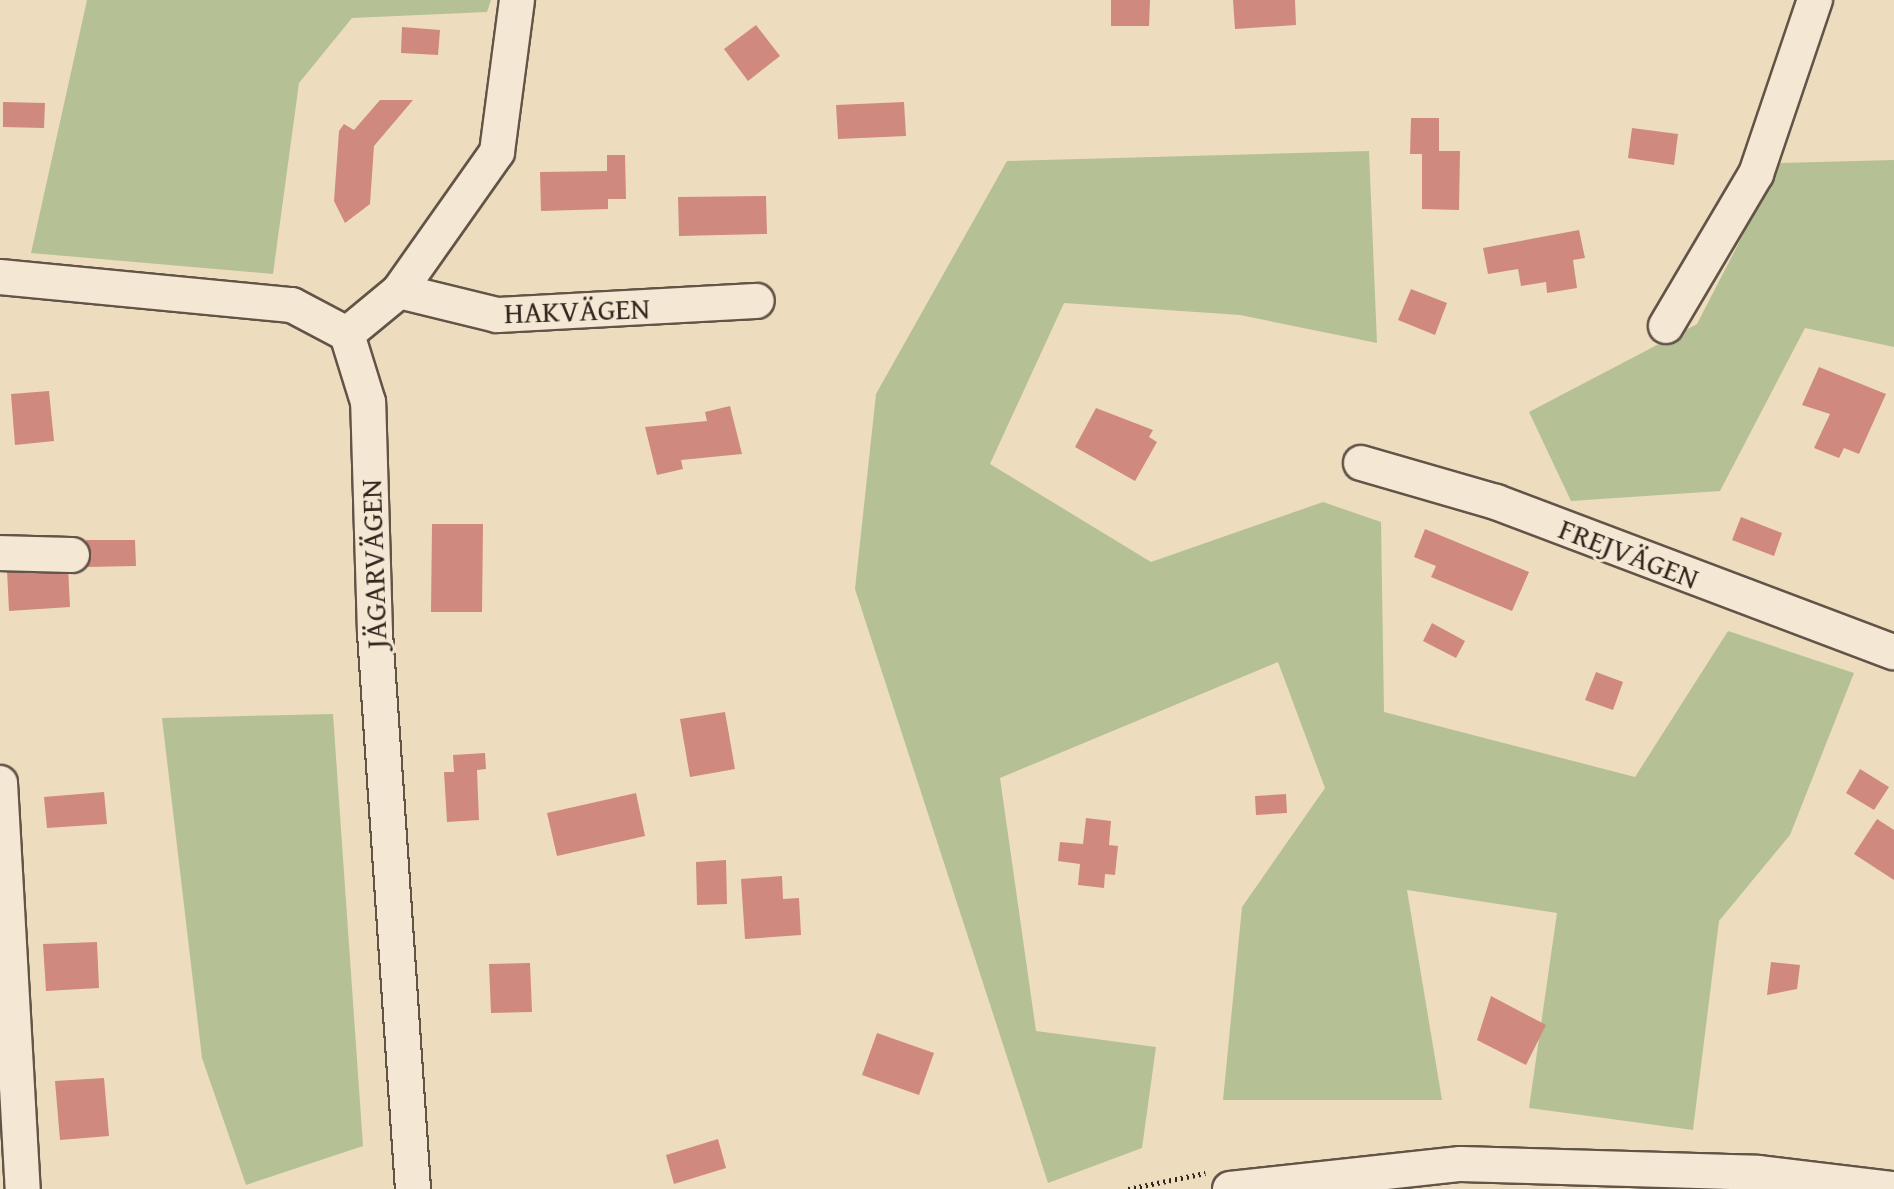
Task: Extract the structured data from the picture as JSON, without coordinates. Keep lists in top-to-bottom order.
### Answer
{
  "streets": {
    "street": ["HAKVÄGEN", "FREJVÄGEN", "JÄGARVÄGEN"]
  }
}
